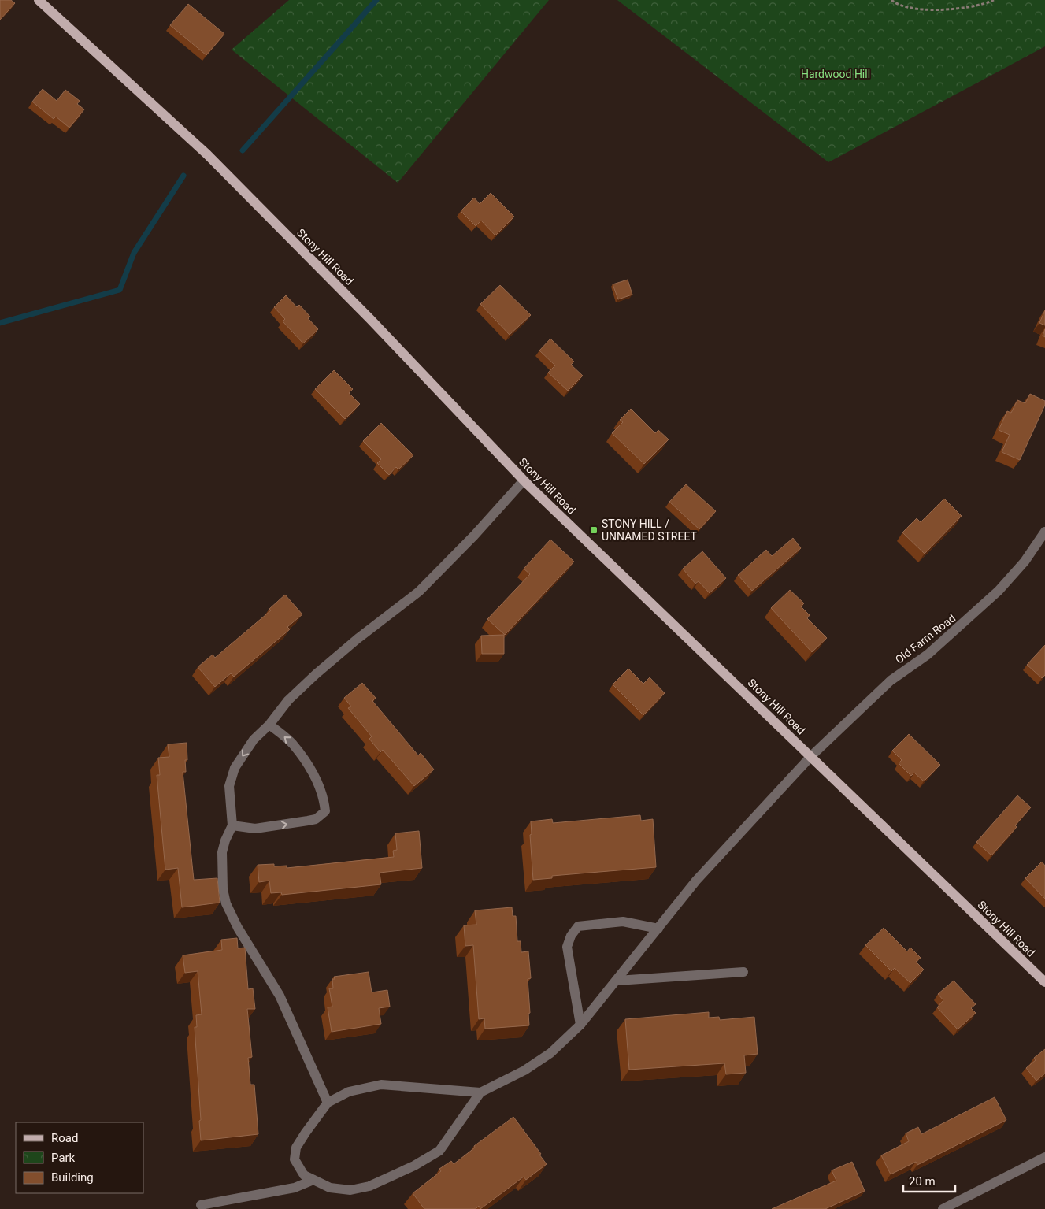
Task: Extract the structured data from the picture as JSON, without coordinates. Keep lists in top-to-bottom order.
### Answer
{
  "streets": {
    "main road": ["Stony Hill Road"],
    "street": ["Old Farm Road"]
  },
  "crossings": [
    ["Stony Hill Road", "Old Farm Road"]
  ],
  "parks": ["Hardwood Hill"],
  "places": {
    "transit": ["STONY HILL / UNNAMED STREET"]
  },
  "legend": ["Road", "Park", "Building"],
  "scale_bar": "20 m"
}
